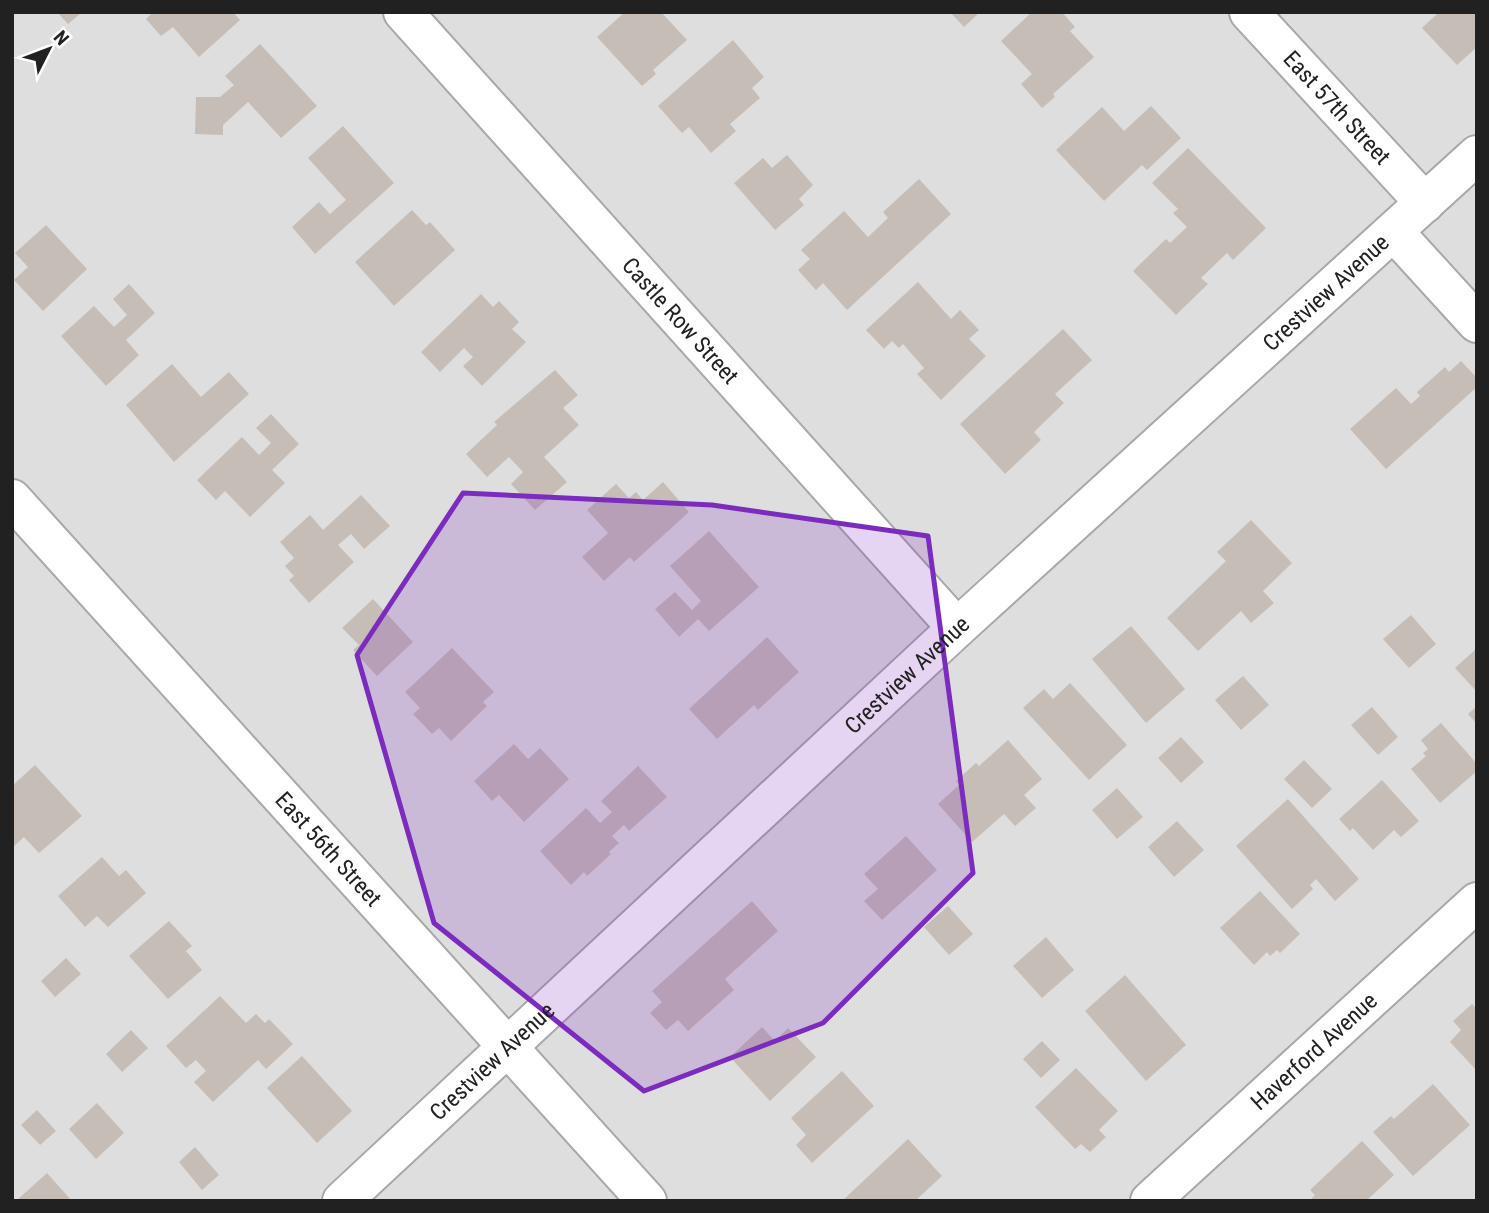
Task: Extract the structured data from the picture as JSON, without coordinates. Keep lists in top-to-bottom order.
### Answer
{
  "streets": {
    "street": [
      "East 57th Street",
      "Crestview Avenue",
      "Castle Row Street",
      "East 56th Street",
      "Haverford Avenue"
    ]
  },
  "crossings": [
    ["East 57th Street", "Crestview Avenue"],
    ["Crestview Avenue", "Castle Row Street"],
    ["Crestview Avenue", "East 56th Street"]
  ],
  "north": "top right"
}
